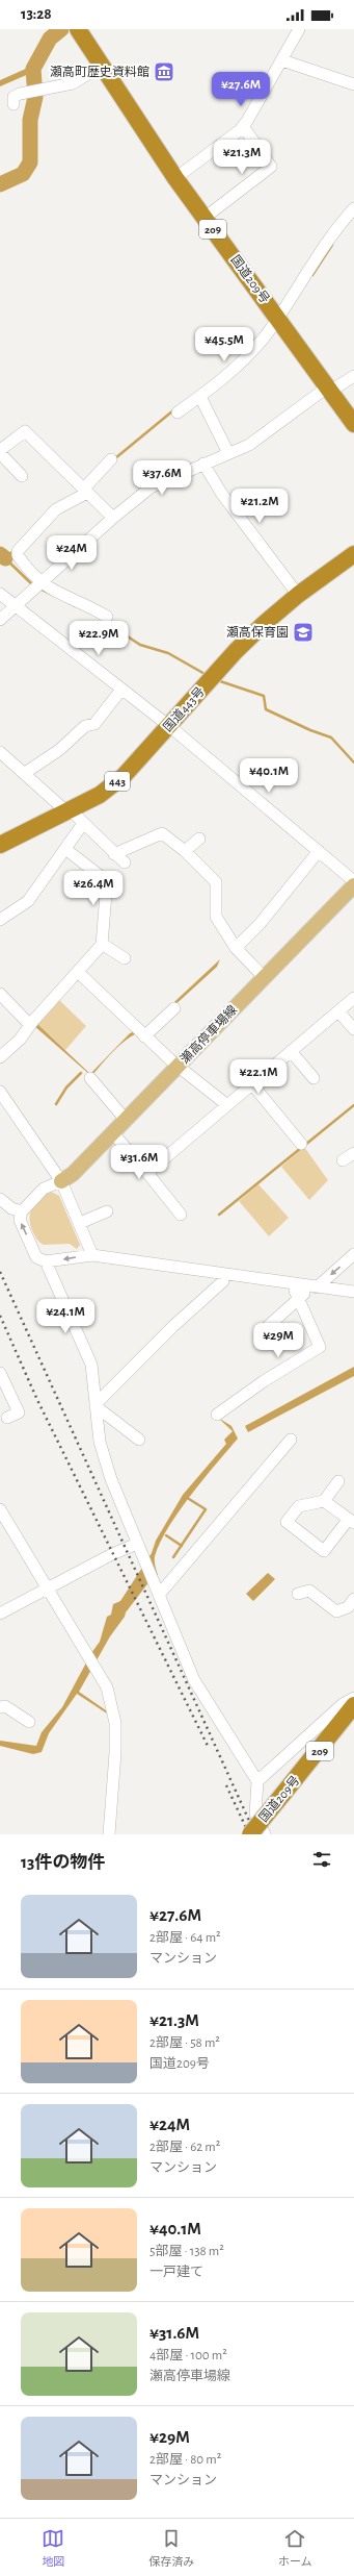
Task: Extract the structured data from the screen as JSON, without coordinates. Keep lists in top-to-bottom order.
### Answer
{
  "streets": {
    "highway": [
      "209",
      "国道209号",
      "国道443号",
      "443"
    ],
    "main road": ["瀬高停車場線"]
  },
  "places": {
    "museum": ["瀬高町歴史資料館"],
    "school or university": ["瀬高保育園"]
  },
  "page": {
    "status": "13:28",
    "price": [
      "¥27.6M",
      "¥21.3M",
      "¥45.5M",
      "¥37.6M",
      "¥21.2M",
      "¥24M",
      "¥22.9M",
      "¥40.1M",
      "¥26.4M",
      "¥22.1M",
      "¥31.6M",
      "¥24.1M",
      "¥29M"
    ],
    "heading": "13件の物件",
    "list": [
      {
        "name": "¥27.6M",
        "note": "2部屋 · 64 m² · マンション"
      },
      {
        "name": "¥21.3M",
        "note": "2部屋 · 58 m² · 国道209号"
      },
      {
        "name": "¥24M",
        "note": "2部屋 · 62 m² · マンション"
      },
      {
        "name": "¥40.1M",
        "note": "5部屋 · 138 m² · 一戸建て"
      },
      {
        "name": "¥31.6M",
        "note": "4部屋 · 100 m² · 瀬高停車場線"
      },
      {
        "name": "¥29M",
        "note": "2部屋 · 80 m² · マンション"
      }
    ],
    "tabs": ["地図", "保存済み", "ホーム"]
  }
}
